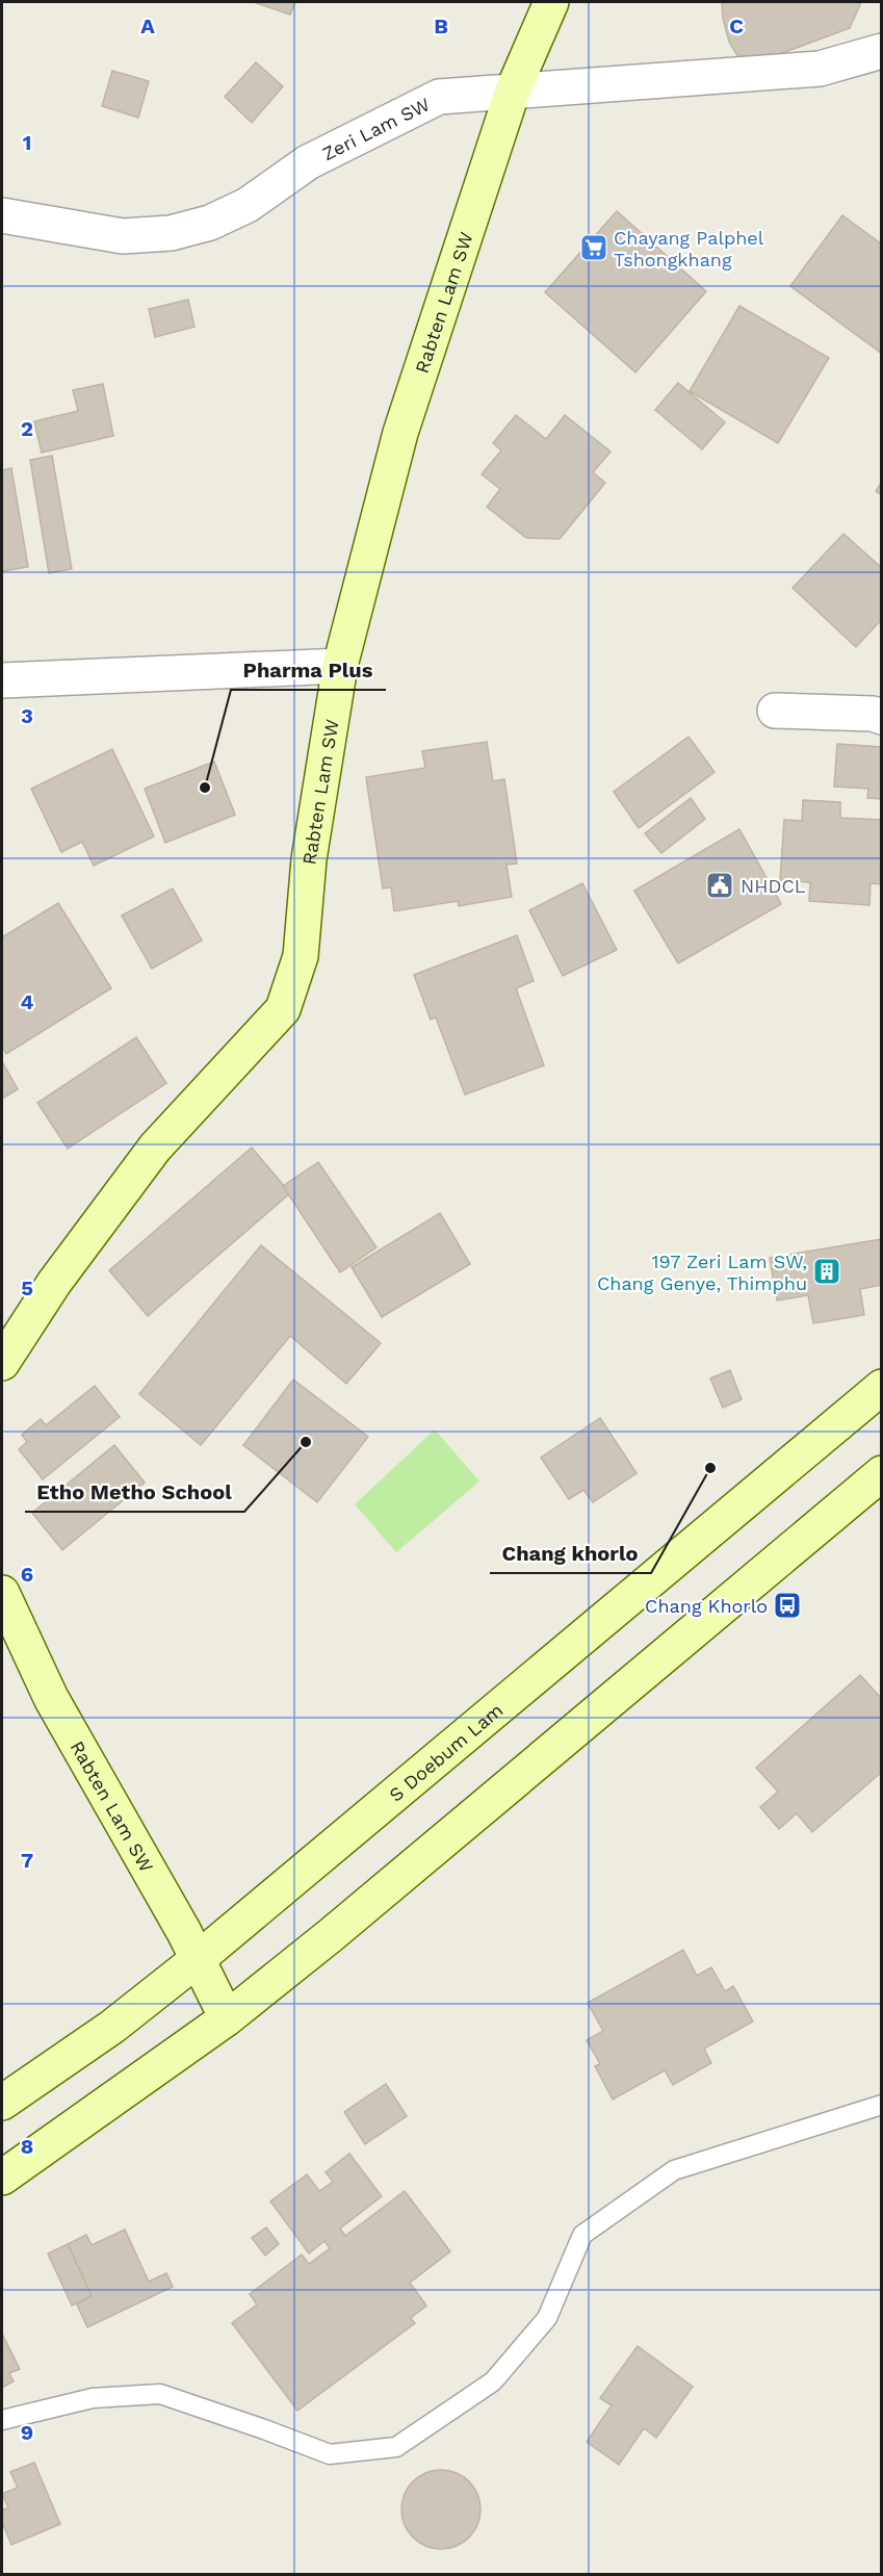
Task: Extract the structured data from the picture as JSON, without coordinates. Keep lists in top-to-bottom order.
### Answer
{
  "streets": {
    "main road": ["Rabten Lam SW", "S Doebum Lam"],
    "street": ["Zeri Lam SW"]
  },
  "crossings": [
    ["Zeri Lam SW", "Rabten Lam SW"],
    ["Rabten Lam SW", "S Doebum Lam"]
  ],
  "places": {
    "supermarket": ["Chayang Palphel Tshongkhang"],
    "other": ["Pharma Plus", "Etho Metho School", "Chang khorlo"],
    "public building": ["NHDCL"],
    "building": ["197 Zeri Lam SW, Chang Genye, Thimphu"],
    "bus stop": ["Chang Khorlo"]
  },
  "grid": {
    "columns": ["A", "B", "C"],
    "rows": [
      "1",
      "2",
      "3",
      "4",
      "5",
      "6",
      "7",
      "8",
      "9"
    ]
  }
}
